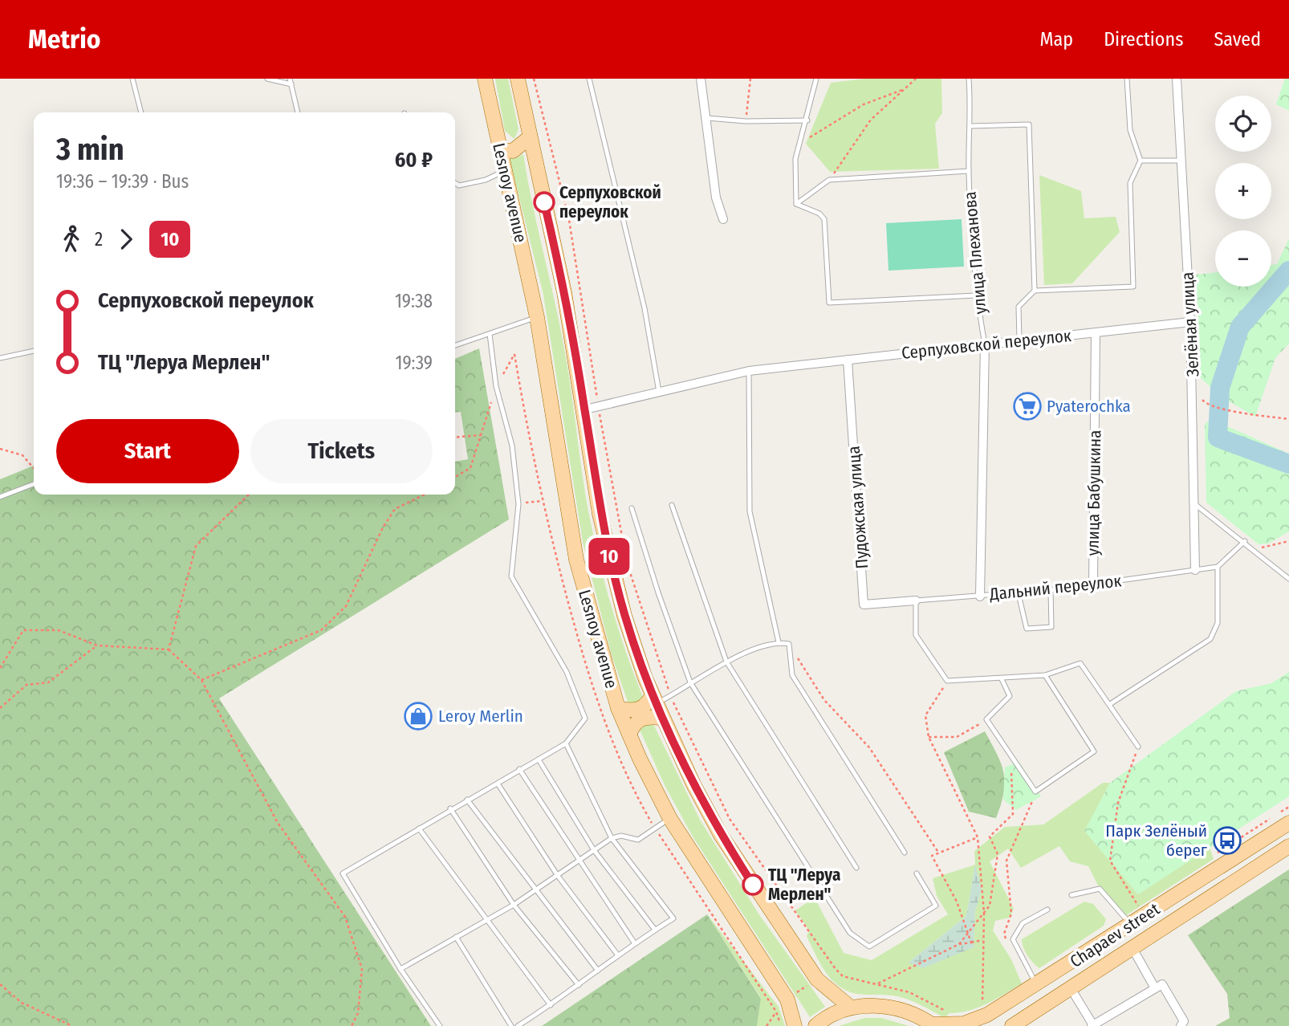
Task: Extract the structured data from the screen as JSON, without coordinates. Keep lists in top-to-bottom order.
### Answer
{
  "streets": {
    "main road": ["Lesnoy avenue", "Chapaev street"],
    "street": [
      "улица Плеханова",
      "Зелёная улица",
      "Серпуховской переулок",
      "улица Бабушкина",
      "Пудожская улица"
    ],
    "lane": ["Дальний переулок"]
  },
  "crossings": [
    ["Lesnoy avenue", "Серпуховской переулок"],
    ["улица Плеханова", "Серпуховской переулок"],
    ["улица Плеханова", "Дальний переулок"],
    ["Зелёная улица", "Серпуховской переулок"],
    ["Зелёная улица", "Дальний переулок"],
    ["Серпуховской переулок", "улица Бабушкина"],
    ["Серпуховской переулок", "Пудожская улица"],
    ["улица Бабушкина", "Дальний переулок"],
    ["Пудожская улица", "Дальний переулок"]
  ],
  "places": {
    "other": ["Серпуховской переулок", "ТЦ \"Леруа Мерлен\""],
    "supermarket": ["Pyaterochka"],
    "shop": ["Leroy Merlin"],
    "bus stop": ["Парк Зелёный берег"]
  },
  "lines": ["bus line 10"],
  "page": {
    "header": "Metrio",
    "nav": ["Map", "Directions", "Saved"],
    "on_map": "10",
    "map_buttons": ["+", "−"],
    "heading": ["3 min", "19:36 – 19:39 · Bus", "60 ₽"],
    "legs": ["2", "10"],
    "list": [
      {
        "name": "Серпуховской переулок",
        "value": "19:38"
      },
      {
        "name": "ТЦ \"Леруа Мерлен\"",
        "value": "19:39"
      }
    ],
    "buttons": ["Start", "Tickets"]
  }
}
